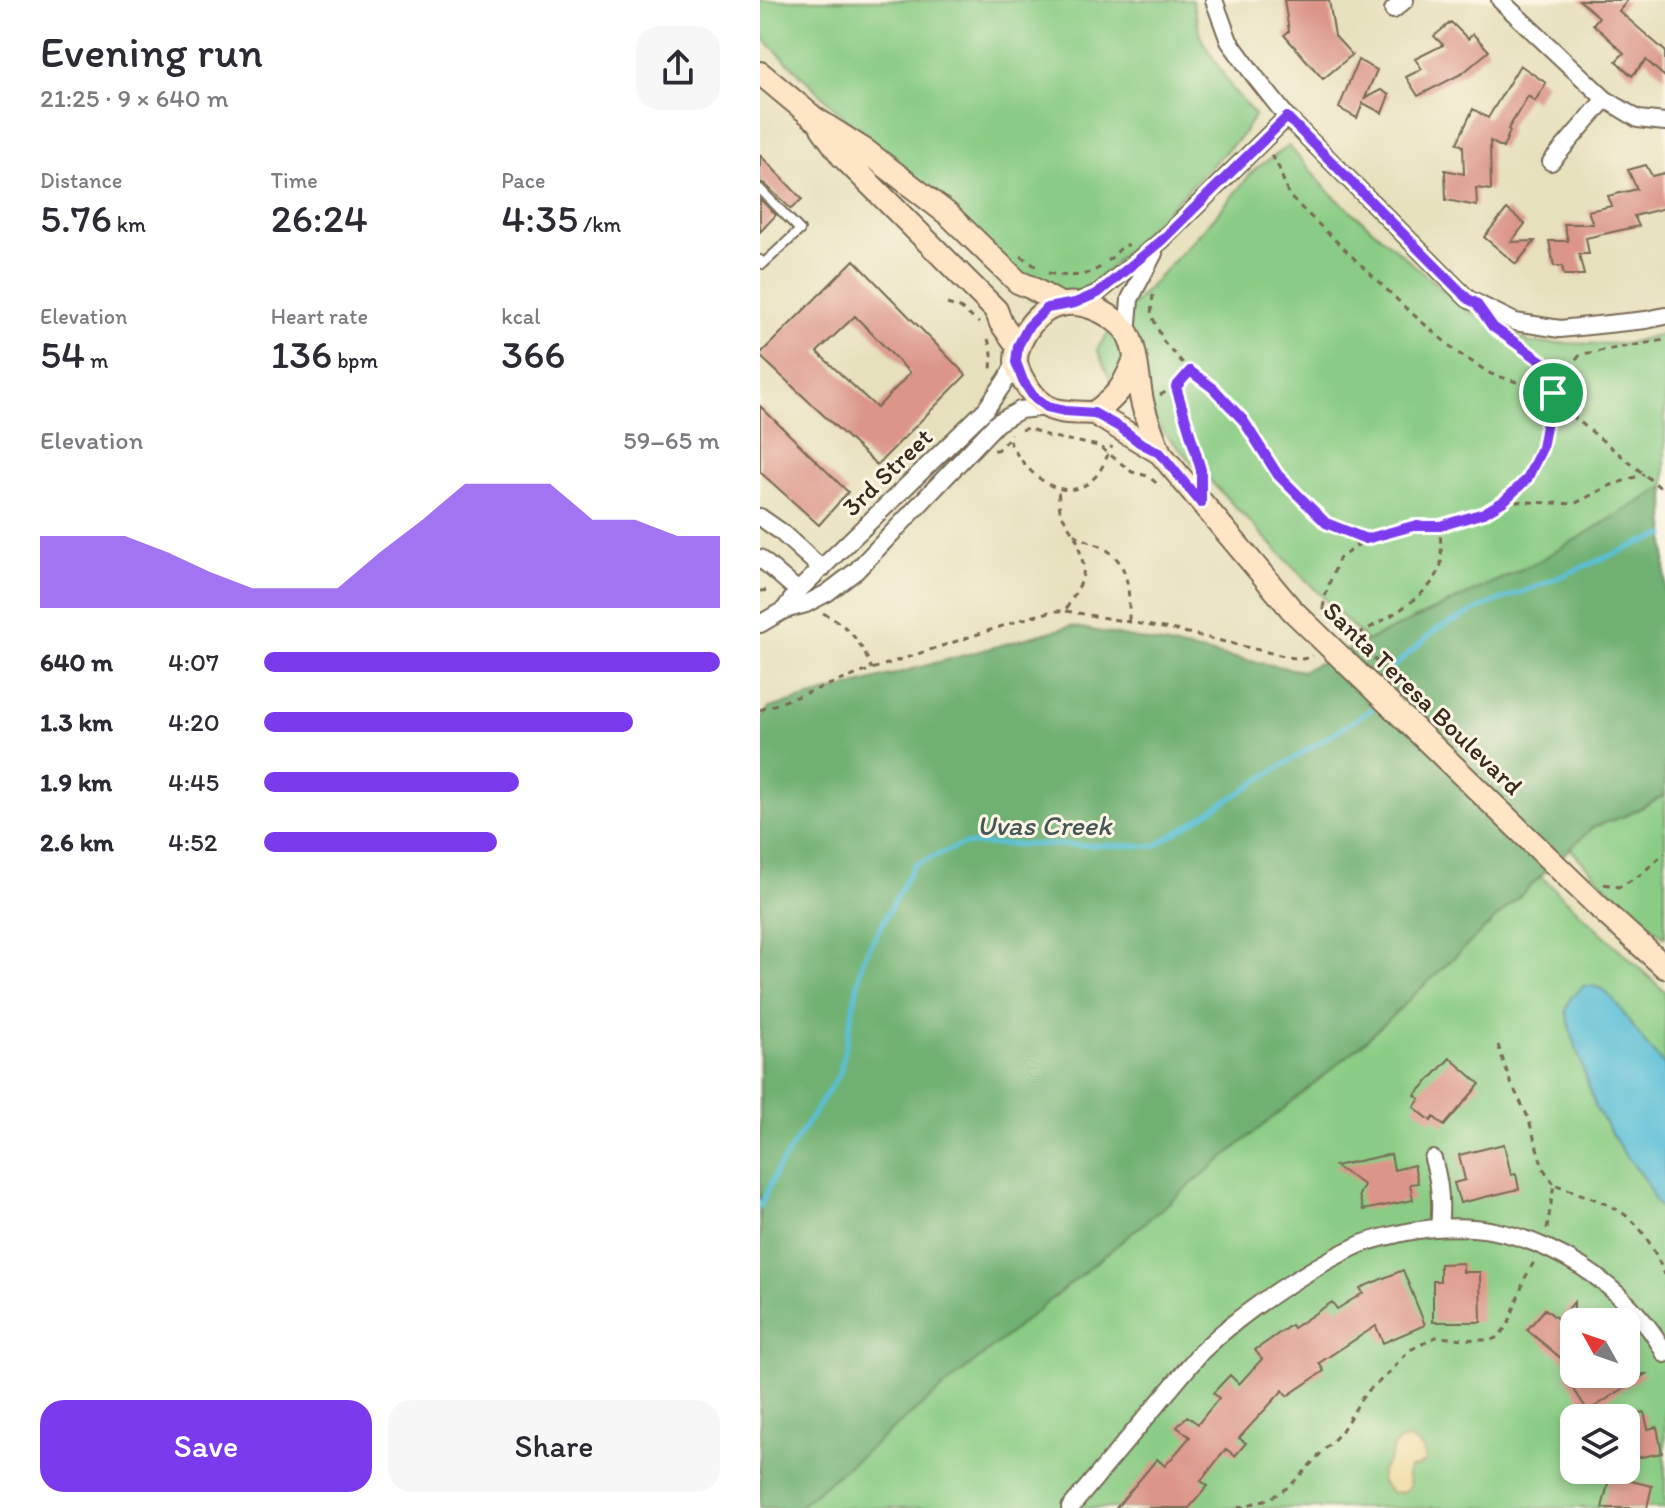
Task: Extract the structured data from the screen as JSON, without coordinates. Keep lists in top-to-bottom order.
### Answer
{
  "streets": {
    "main road": ["Santa Teresa Boulevard"],
    "street": ["3rd Street"]
  },
  "crossings": [
    ["3rd Street", "Santa Teresa Boulevard"]
  ],
  "water": ["Uvas Creek"],
  "north": "top left",
  "page": {
    "heading": ["Evening run", "21:25 · 9 × 640 m"],
    "stats": [
      ["Distance", "5.76 km"],
      ["Time", "26:24"],
      ["Pace", "4:35 /km"],
      ["Elevation", "54 m"],
      ["Heart rate", "136 bpm"],
      ["kcal", "366"]
    ],
    "chart": ["Elevation", "59–65 m"],
    "list": [
      {
        "name": "640 m",
        "note": "4:07"
      },
      {
        "name": "1.3 km",
        "note": "4:20"
      },
      {
        "name": "1.9 km",
        "note": "4:45"
      },
      {
        "name": "2.6 km",
        "note": "4:52"
      }
    ],
    "buttons": ["Save", "Share"]
  }
}
